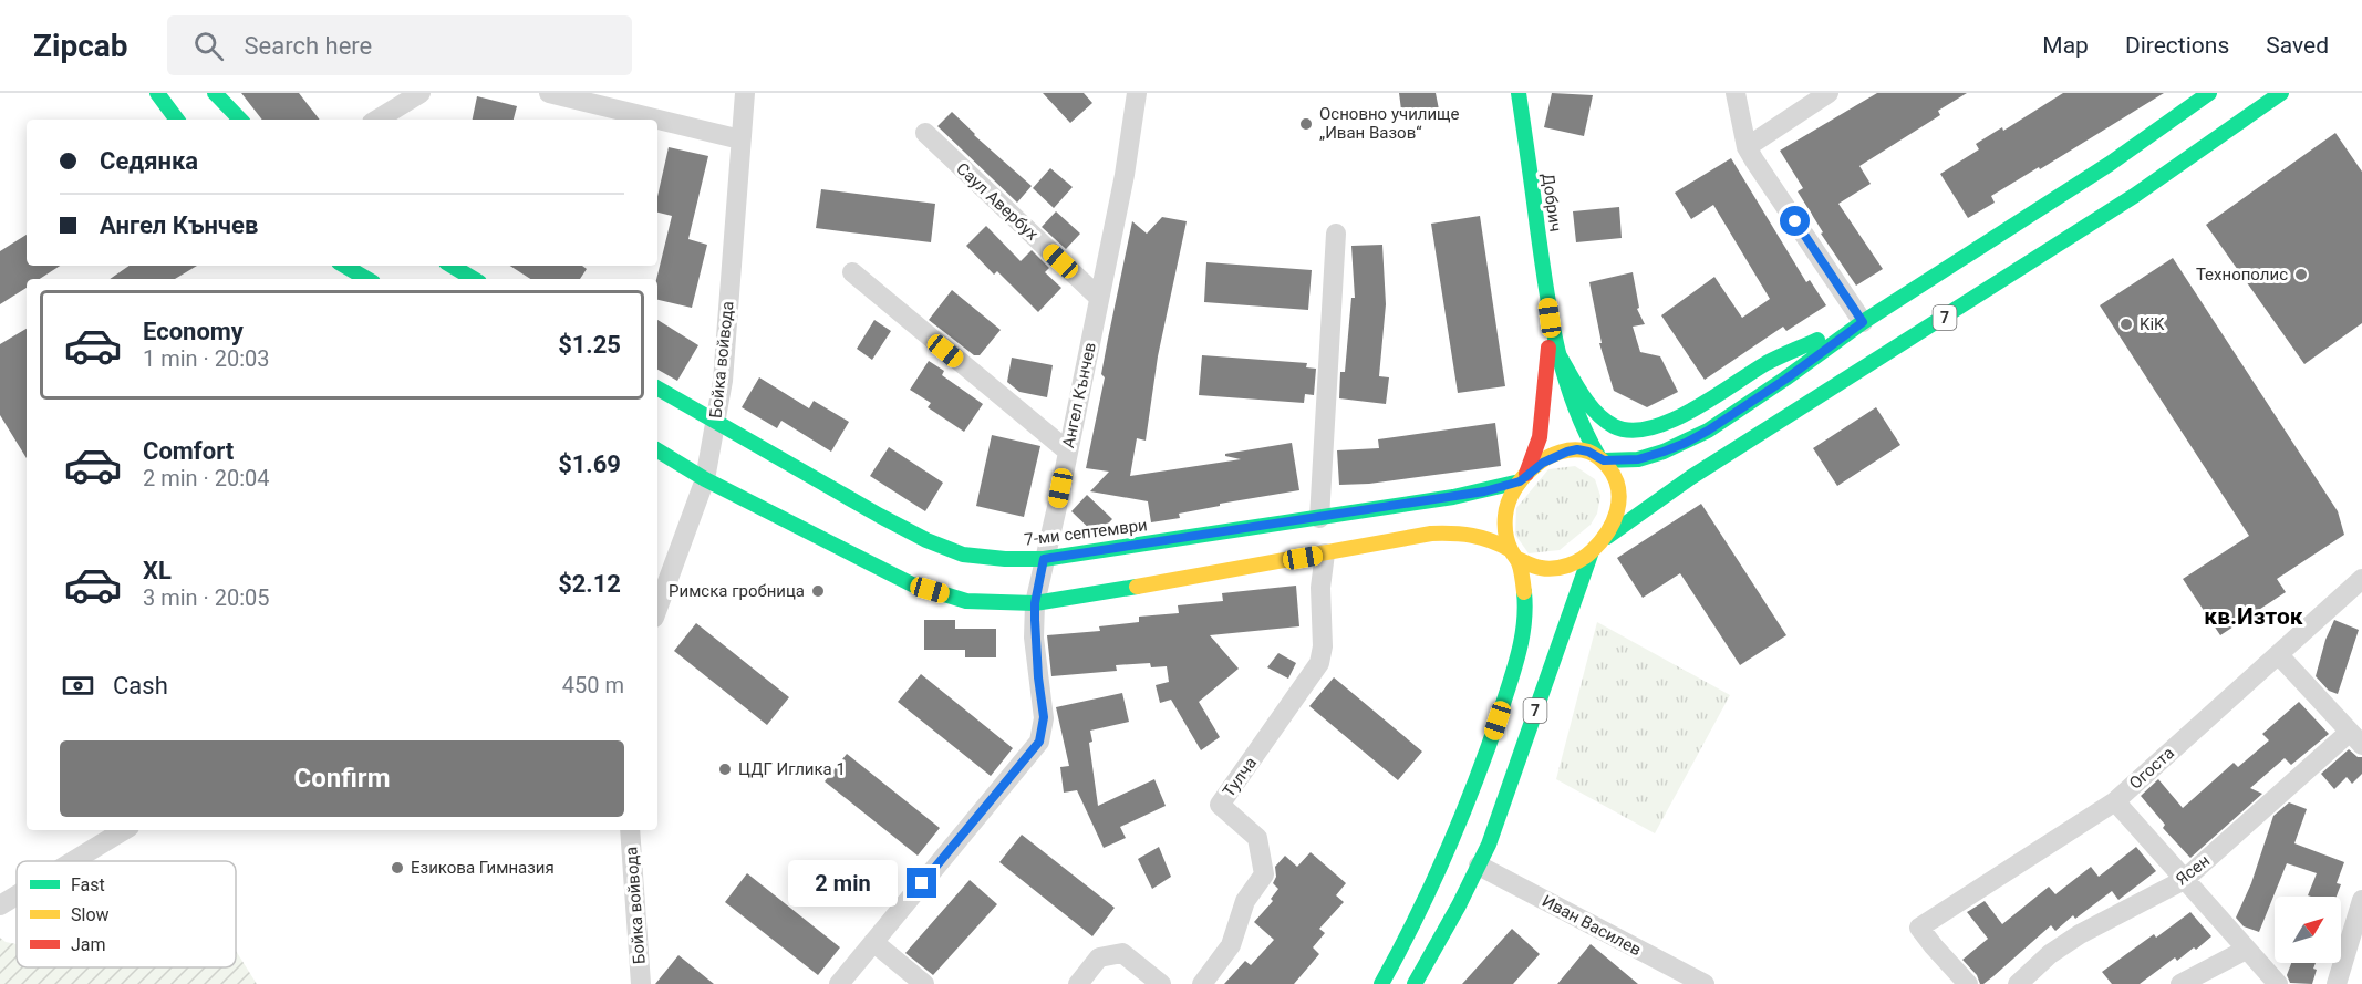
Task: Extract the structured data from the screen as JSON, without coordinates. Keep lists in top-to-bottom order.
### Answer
{
  "streets": {
    "main road": ["Добрич", "7", "7-ми септември"],
    "street": [
      "Саул Авербух",
      "Бойка войвода",
      "Ангел Кънчев",
      "Огоста",
      "Тулча",
      "Ясен",
      "Иван Василев"
    ]
  },
  "crossings": [
    ["Саул Авербух", "Ангел Кънчев"],
    ["Добрич", "7"],
    ["Добрич", "7-ми септември"],
    ["7", "7-ми септември"],
    ["7", "Иван Василев"],
    ["Бойка войвода", "7-ми септември"],
    ["Ангел Кънчев", "7-ми септември"]
  ],
  "districts": ["кв.Изток"],
  "places": [
    "Основно училище „Иван Вазов“",
    "Технополис",
    "KiK",
    "Римска гробница",
    "ЦДГ Иглика 1",
    "Езикова Гимназия"
  ],
  "legend": ["Fast", "Slow", "Jam"],
  "north": "top right",
  "page": {
    "header": "Zipcab",
    "search": "Search here",
    "nav": ["Map", "Directions", "Saved"],
    "banner": ["Седянка", "Ангел Кънчев"],
    "list": [
      {
        "name": "Economy",
        "note": "1 min · 20:03",
        "value": "$1.25"
      },
      {
        "name": "Comfort",
        "note": "2 min · 20:04",
        "value": "$1.69"
      },
      {
        "name": "XL",
        "note": "3 min · 20:05",
        "value": "$2.12"
      }
    ],
    "pay": ["Cash", "450 m"],
    "buttons": "Confirm",
    "bubble": "2 min"
  }
}
